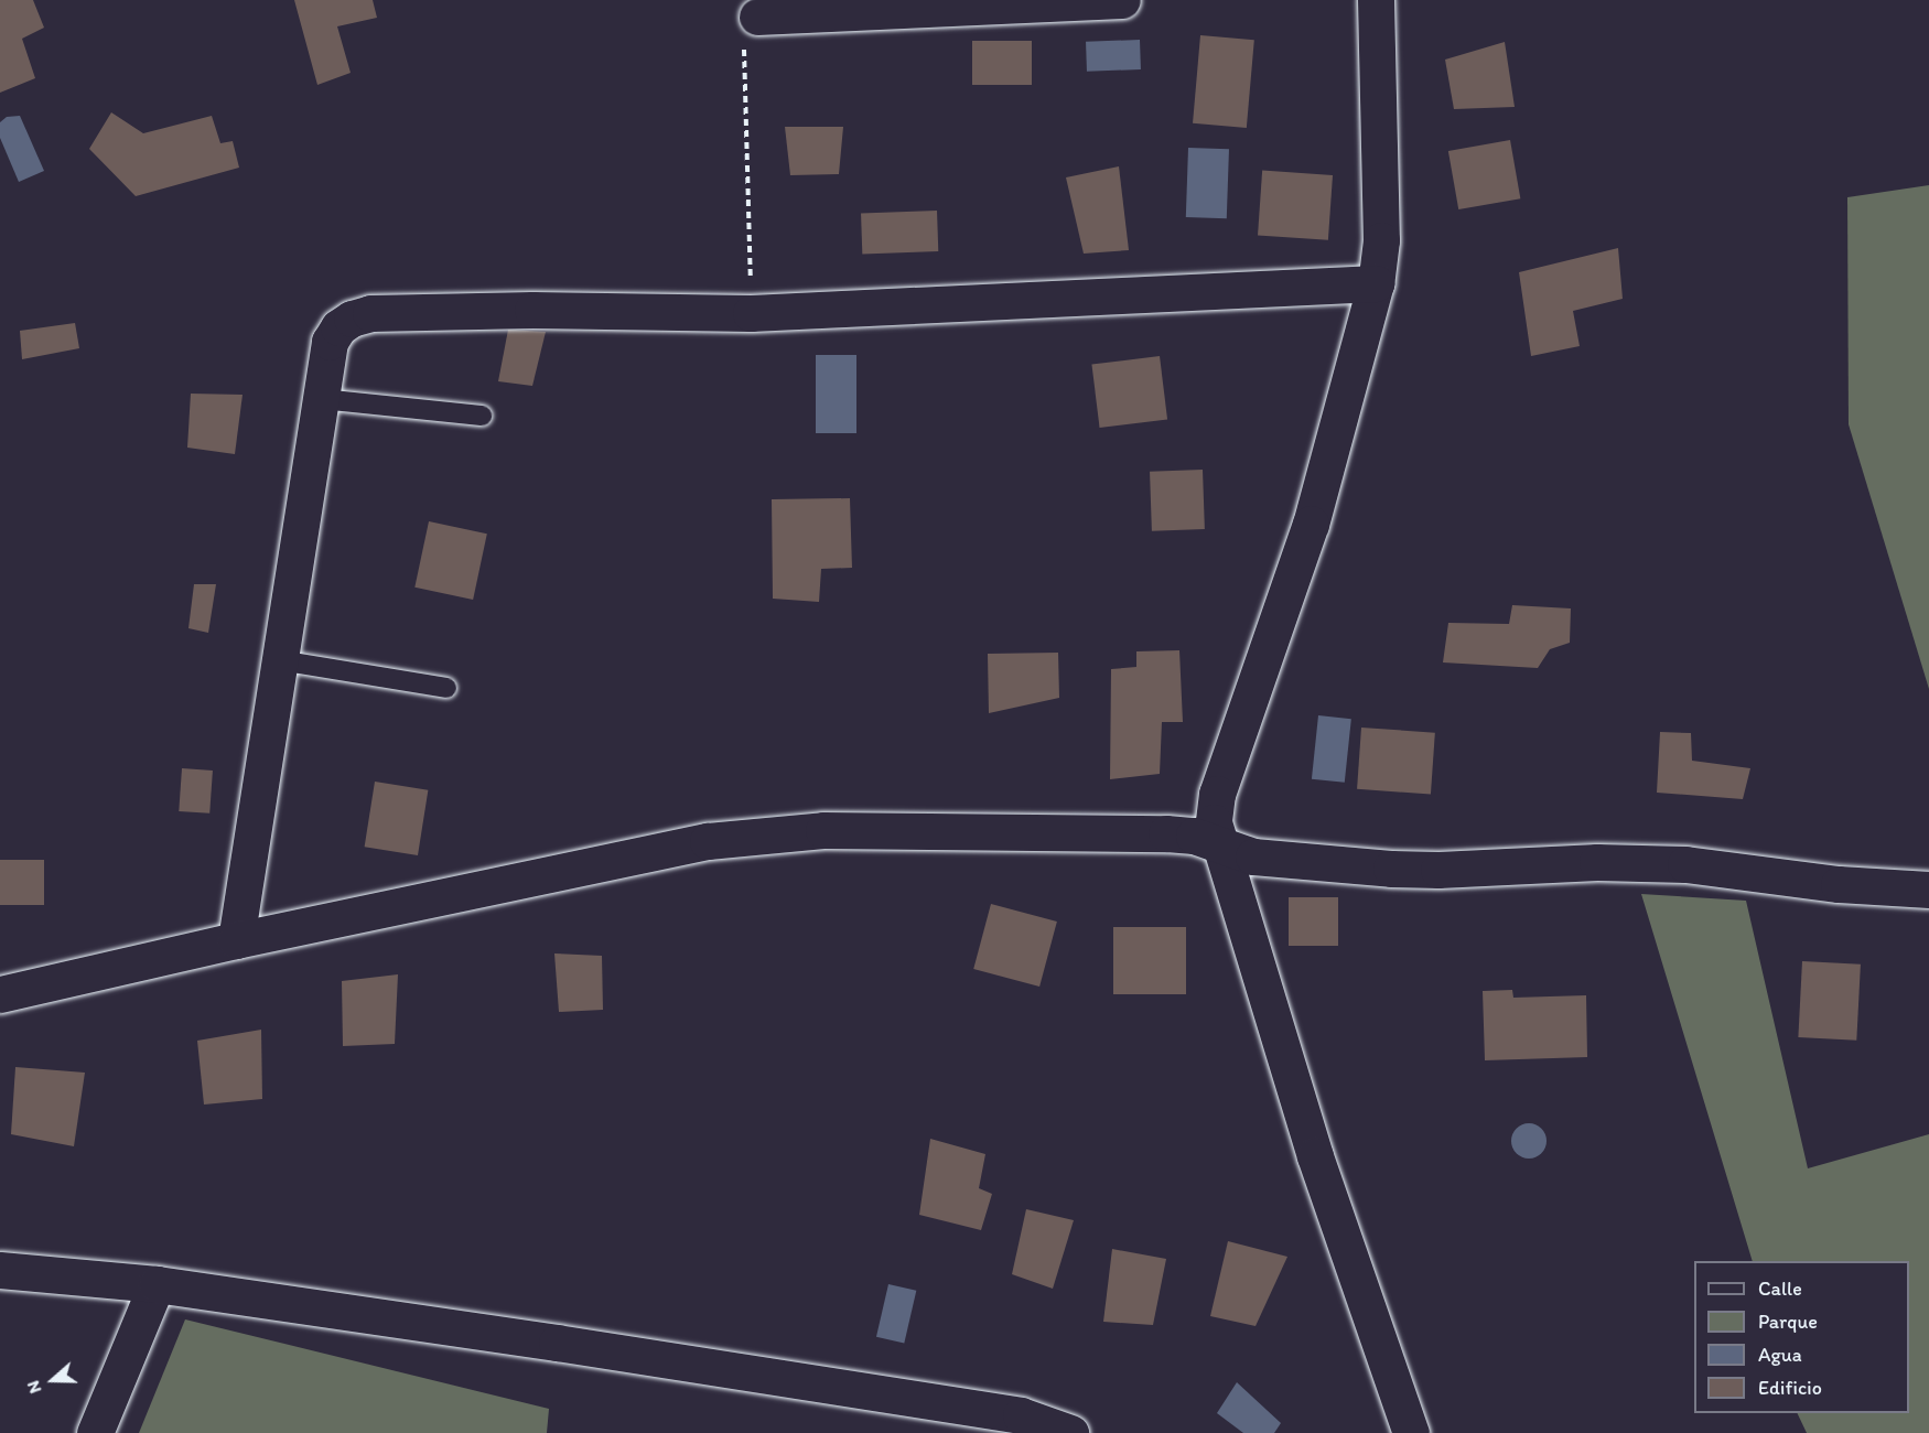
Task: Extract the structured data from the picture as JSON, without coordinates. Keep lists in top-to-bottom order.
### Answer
{
  "legend": [
    "Calle",
    "Parque",
    "Agua",
    "Edificio"
  ],
  "north": "left"
}
